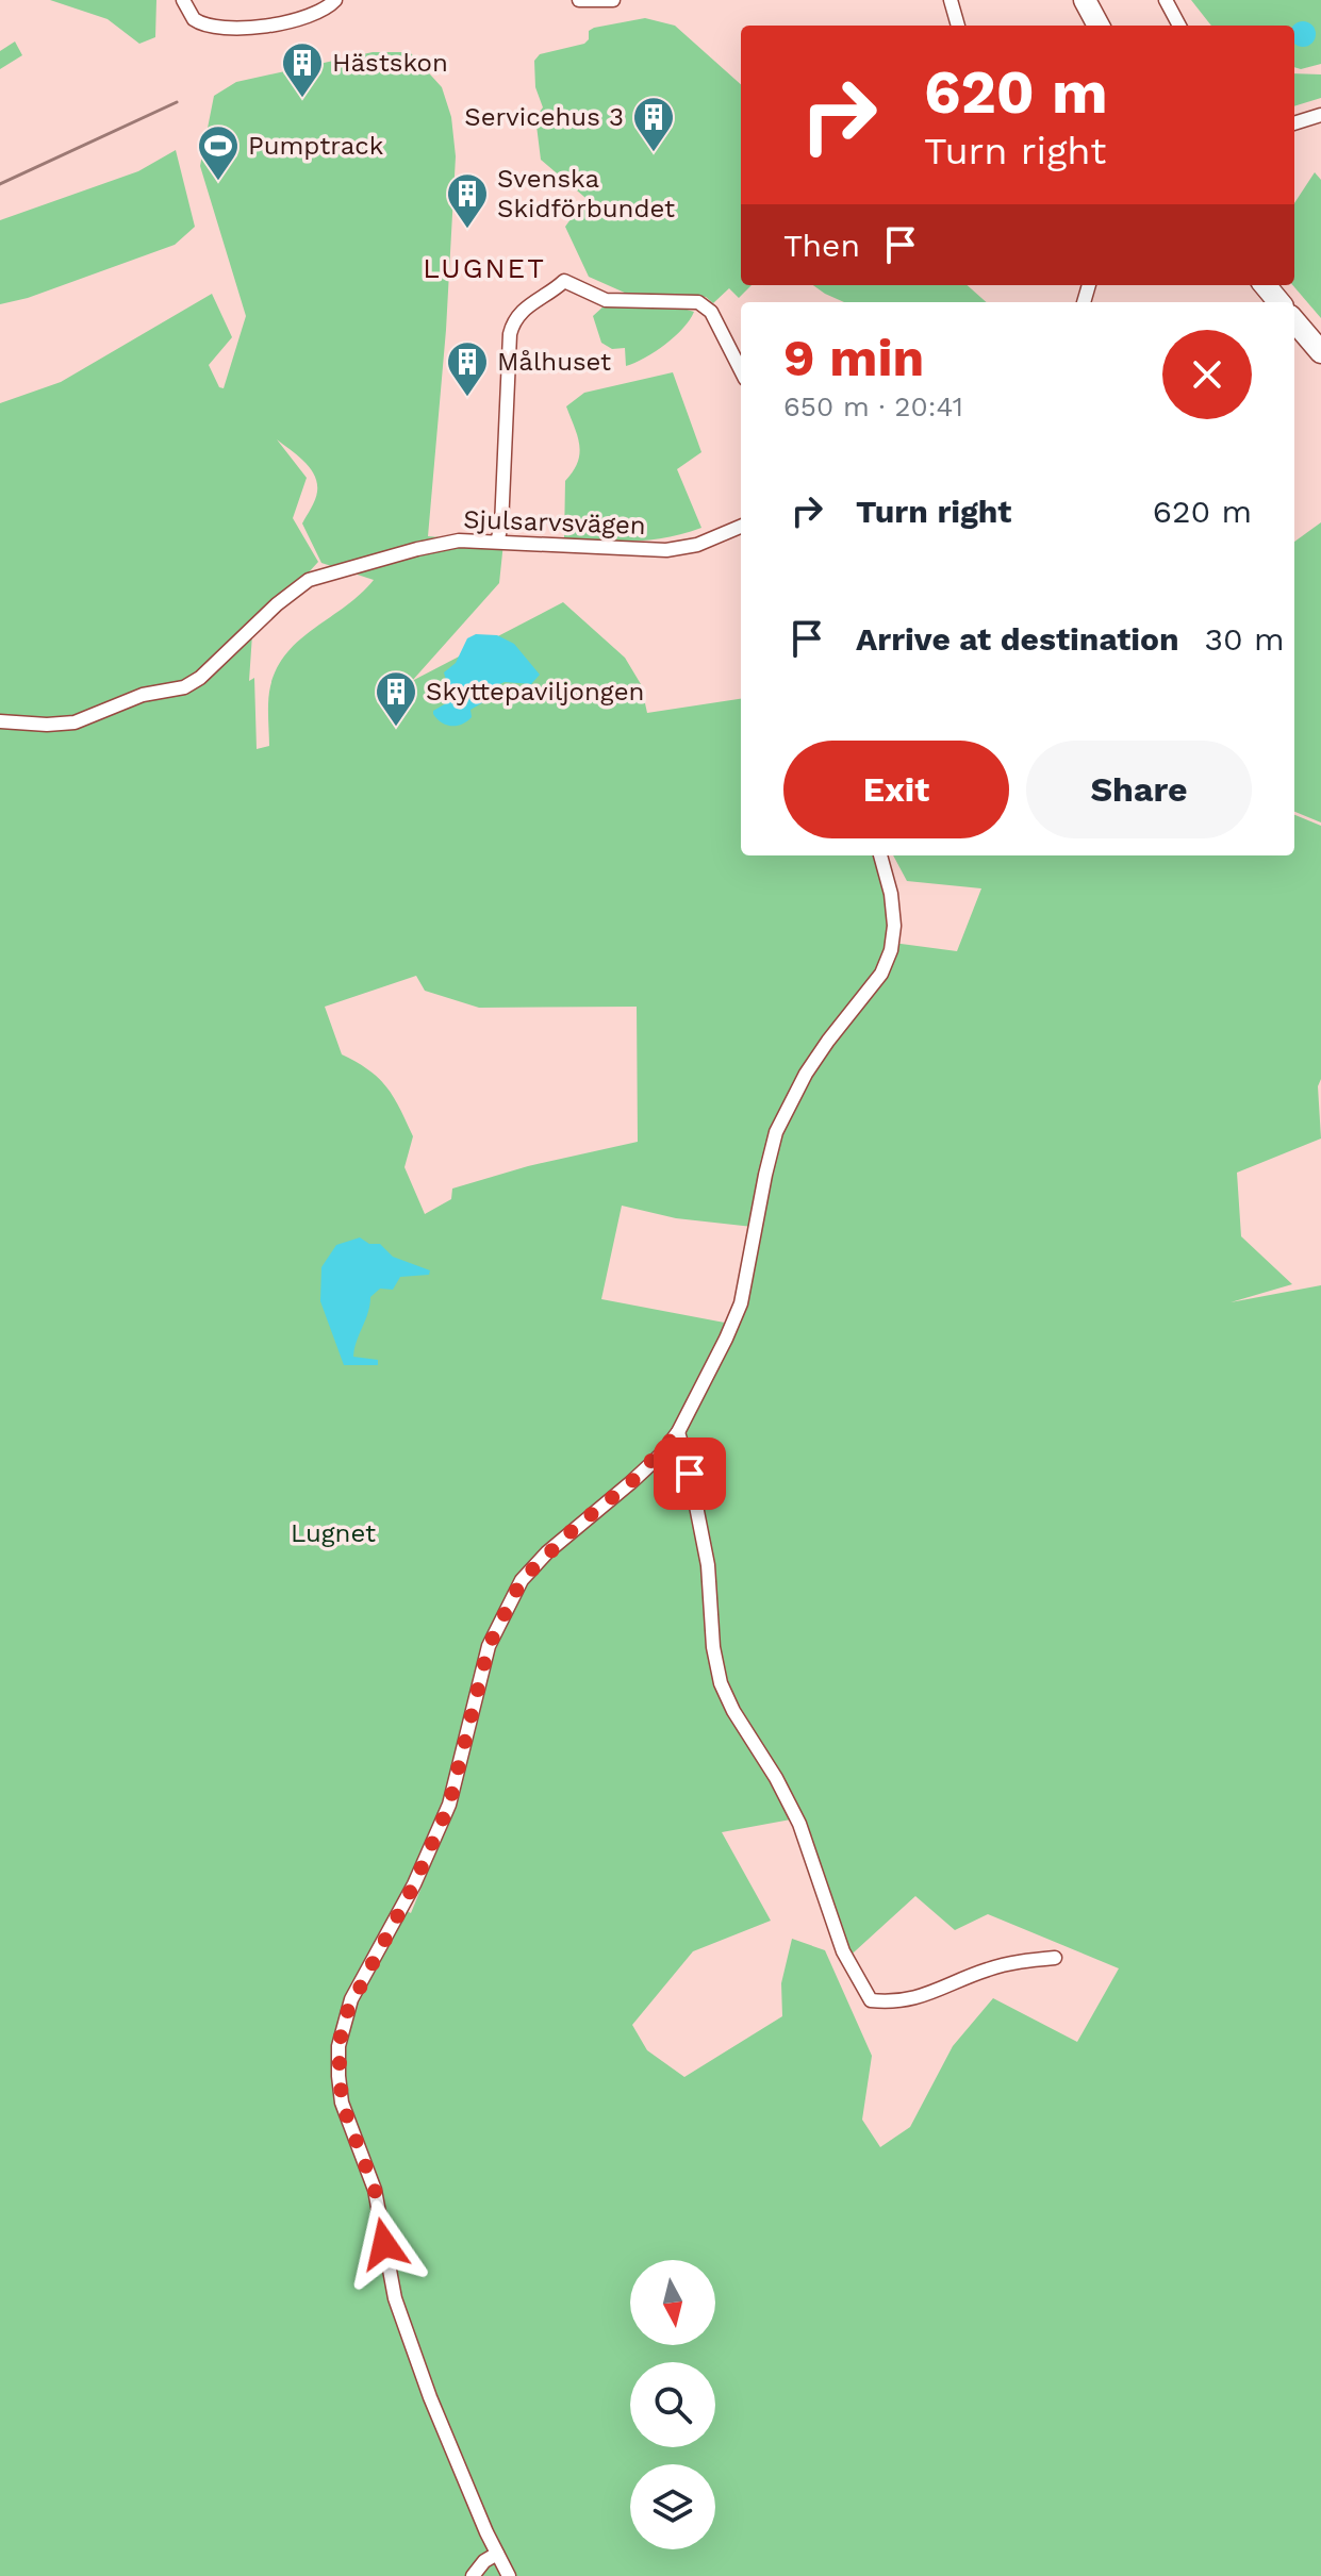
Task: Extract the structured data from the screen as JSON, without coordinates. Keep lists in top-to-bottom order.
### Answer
{
  "streets": {
    "street": ["Sjulsarvsvägen"]
  },
  "districts": ["LUGNET"],
  "parks": ["Lugnet"],
  "places": {
    "building": [
      "Hästskon",
      "Servicehus 3",
      "Svenska Skidförbundet",
      "Målhuset",
      "Skyttepaviljongen"
    ],
    "sports": ["Pumptrack"]
  },
  "north": "bottom",
  "page": {
    "turn": ["620 m", "Turn right"],
    "then": "Then",
    "heading": ["9 min", "650 m · 20:41"],
    "list": [
      {
        "name": "Turn right",
        "value": "620 m"
      },
      {
        "name": "Arrive at destination",
        "value": "30 m"
      }
    ],
    "buttons": ["Exit", "Share"]
  }
}
